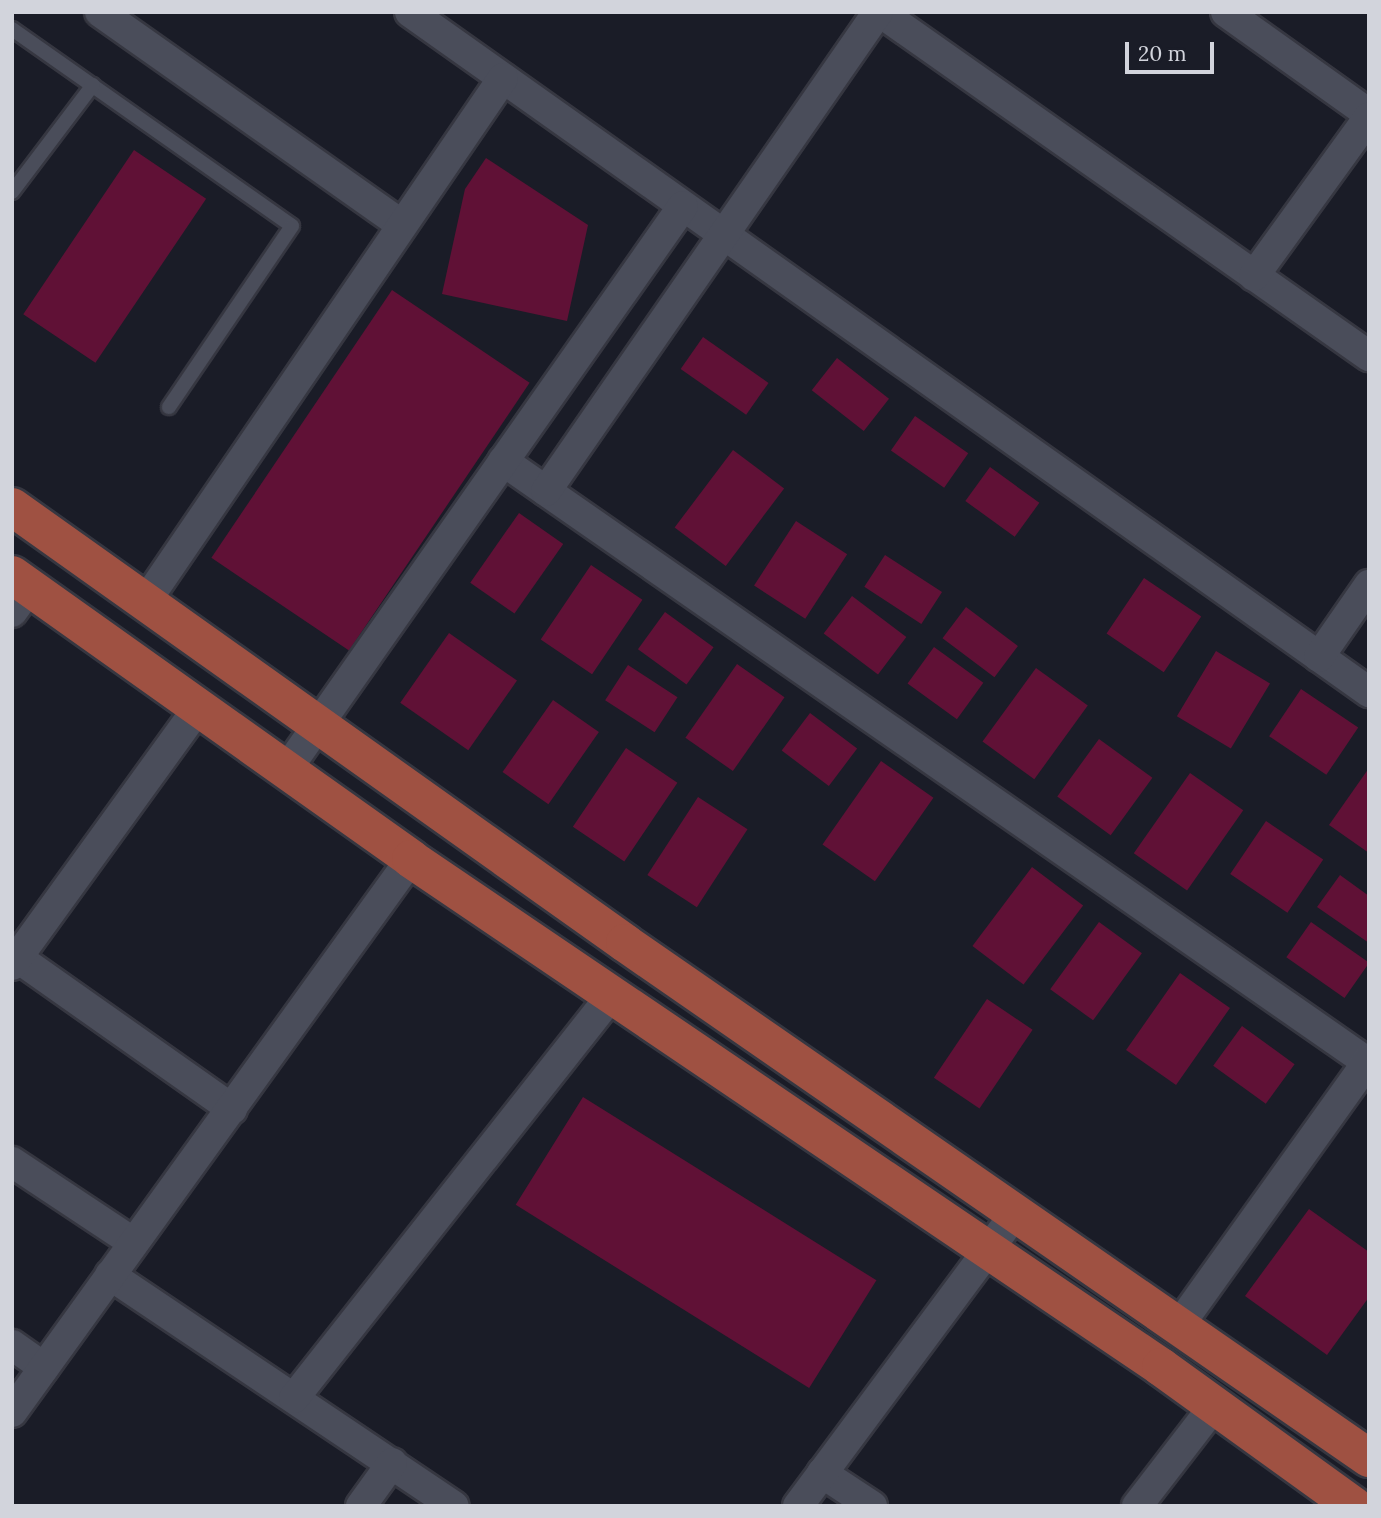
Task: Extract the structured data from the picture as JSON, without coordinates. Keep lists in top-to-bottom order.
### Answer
{
  "scale_bar": "20 m"
}
